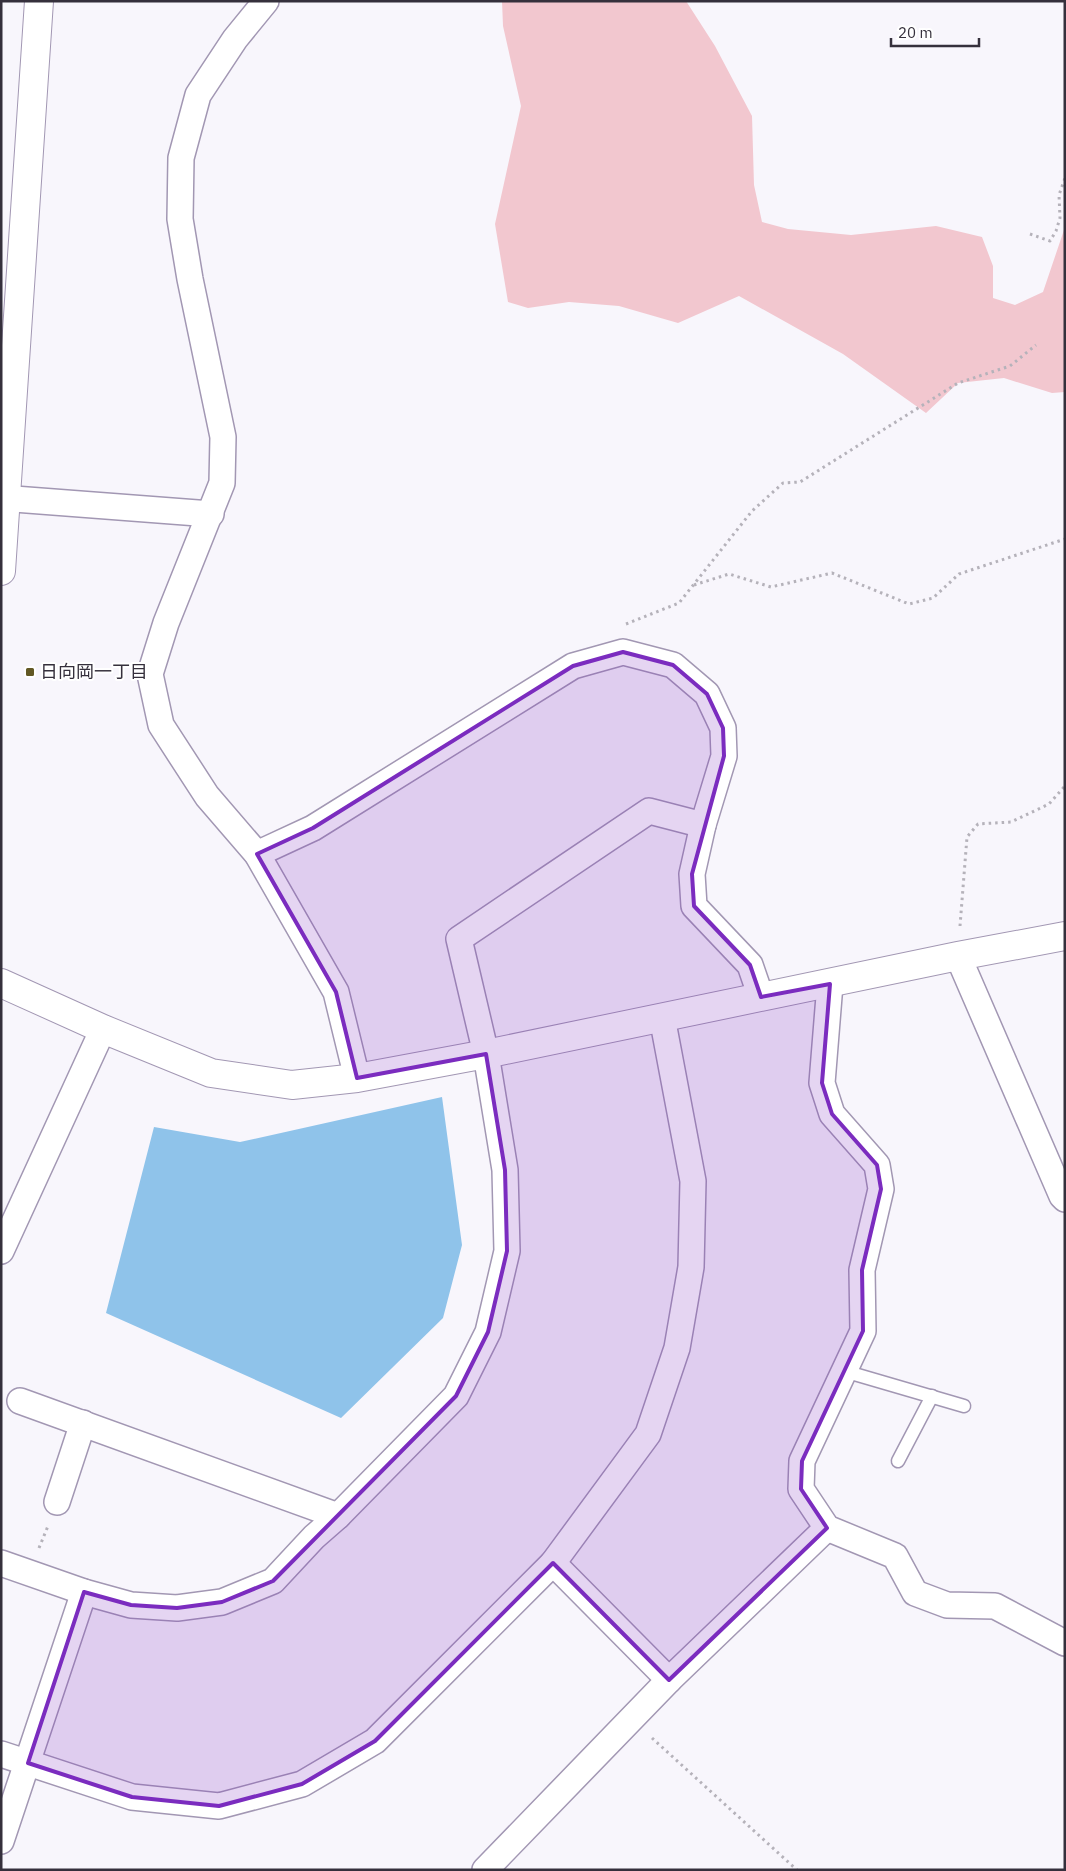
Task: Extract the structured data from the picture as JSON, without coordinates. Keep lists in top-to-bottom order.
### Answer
{
  "places": {
    "transit": ["日向岡一丁目"]
  },
  "scale_bar": "20 m"
}
